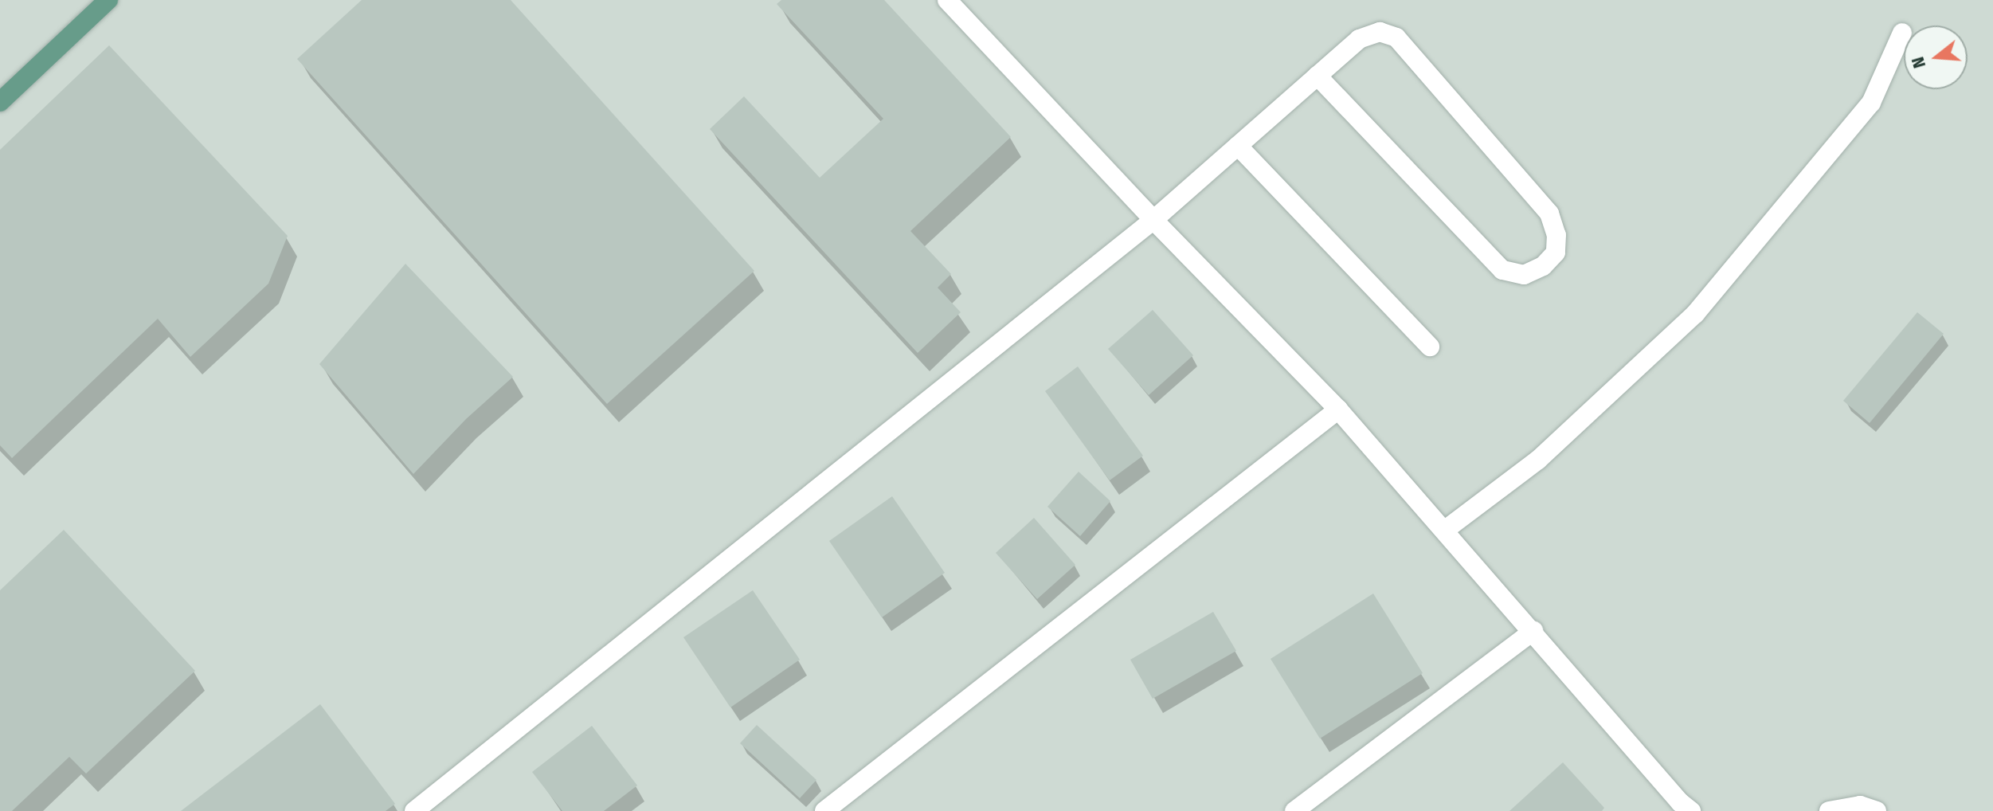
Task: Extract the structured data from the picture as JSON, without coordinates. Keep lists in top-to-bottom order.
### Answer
{
  "north": "left"
}
